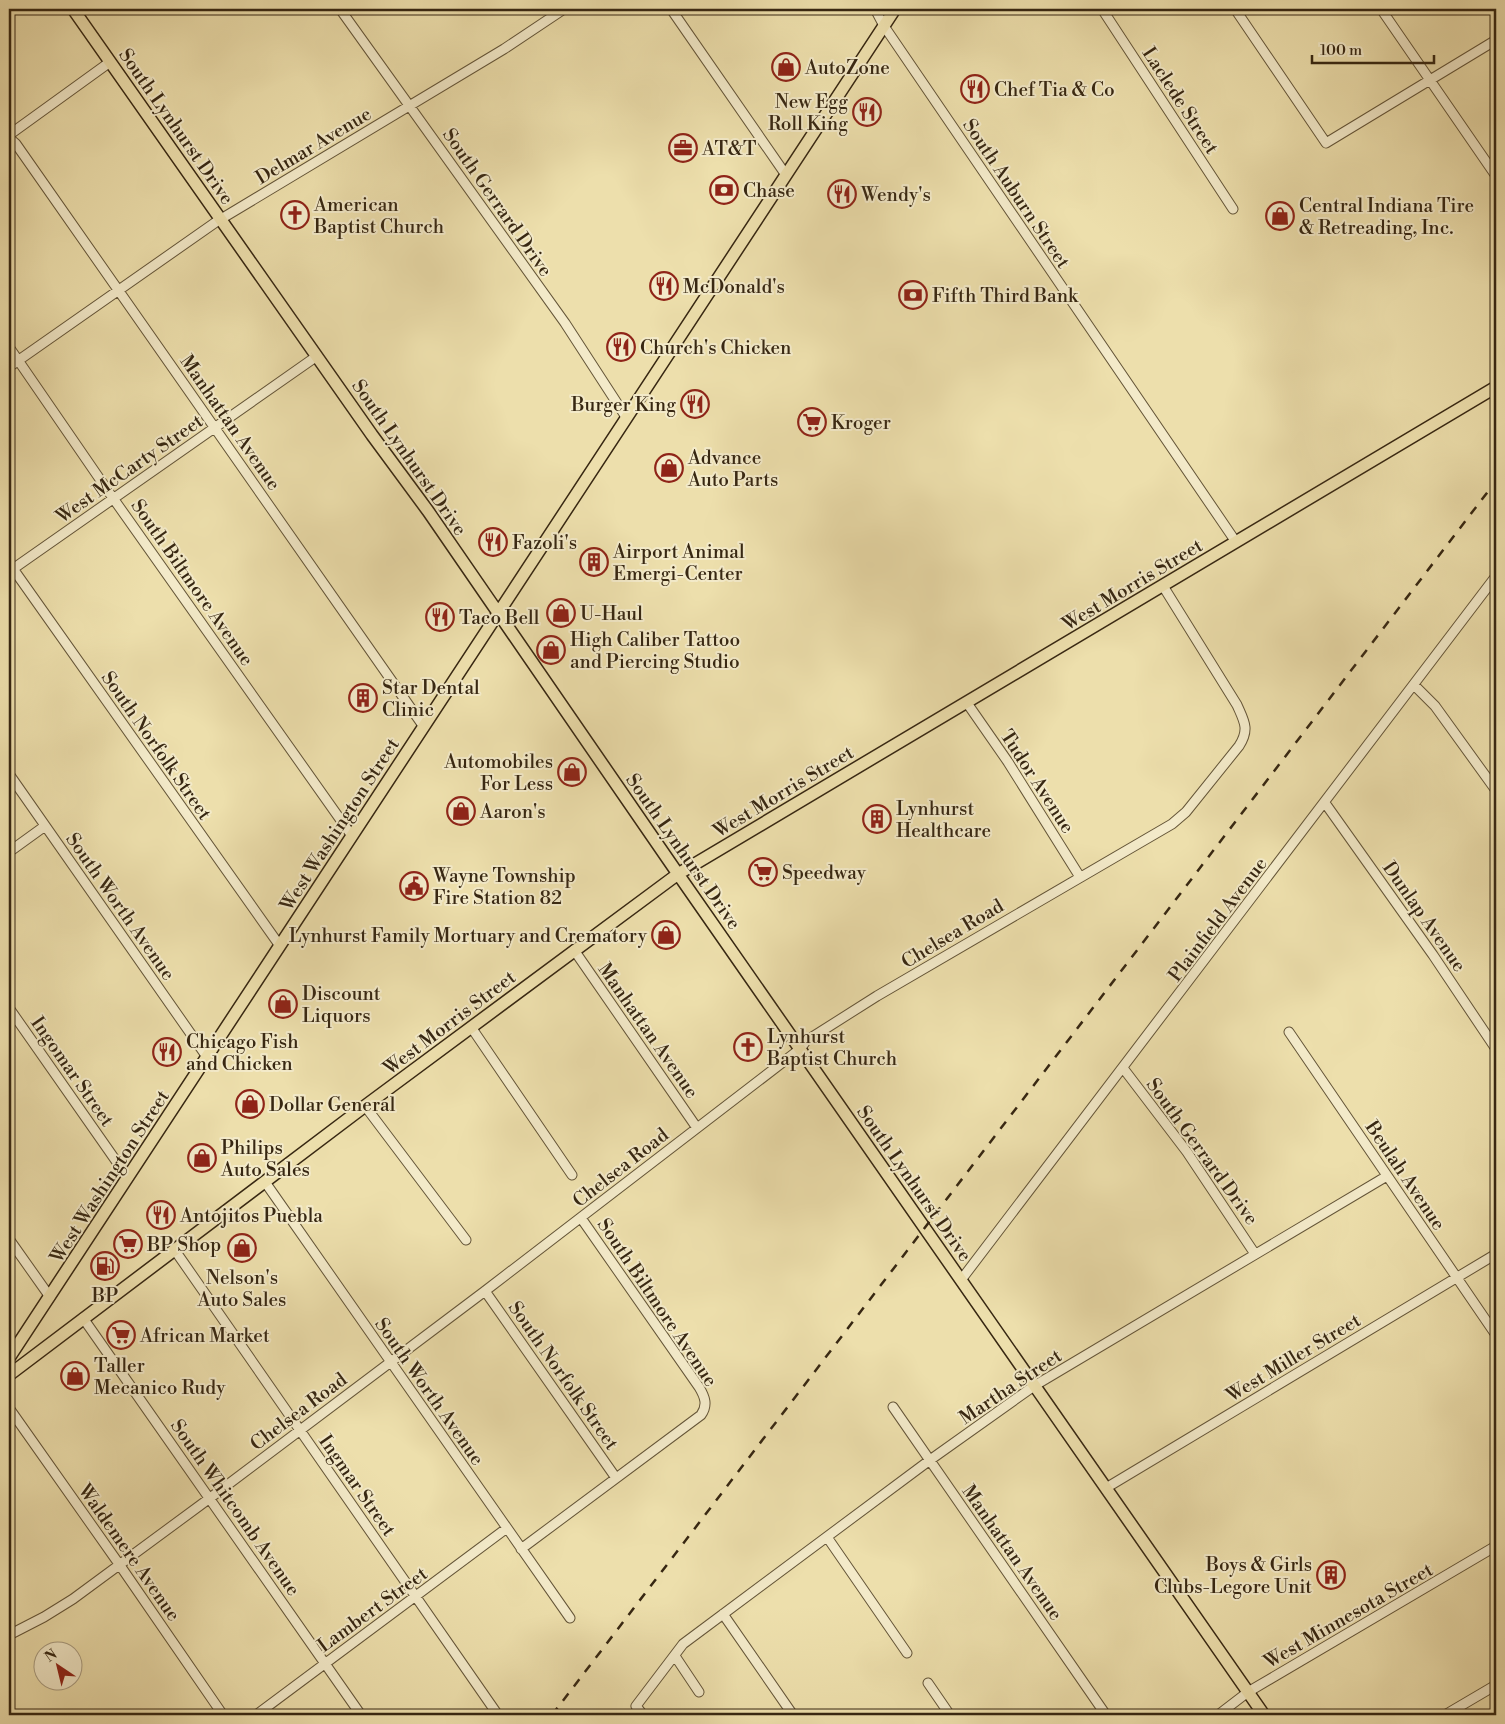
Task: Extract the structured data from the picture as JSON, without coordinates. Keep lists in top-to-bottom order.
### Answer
{
  "streets": {
    "main road": ["South Lynhurst Drive", "West Morris Street", "West Washington Street"],
    "street": [
      "Laclede Street",
      "Delmar Avenue",
      "South Auburn Street",
      "South Gerrard Drive",
      "Manhattan Avenue",
      "West McCarty Street",
      "South Biltmore Avenue",
      "South Norfolk Street",
      "Tudor Avenue",
      "South Worth Avenue",
      "Dunlap Avenue",
      "Plainfield Avenue",
      "Chelsea Road",
      "Ingomar Street",
      "Beulah Avenue",
      "West Miller Street",
      "Martha Street",
      "Ingmar Street",
      "South Whitcomb Avenue",
      "Waldemere Avenue",
      "Lambert Street",
      "West Minnesota Street"
    ]
  },
  "crossings": [
    ["South Lynhurst Drive", "Delmar Avenue"],
    ["South Lynhurst Drive", "West McCarty Street"],
    ["South Lynhurst Drive", "West Morris Street"],
    ["South Lynhurst Drive", "West Washington Street"],
    ["South Lynhurst Drive", "Plainfield Avenue"],
    ["South Lynhurst Drive", "Chelsea Road"],
    ["South Lynhurst Drive", "West Miller Street"],
    ["South Lynhurst Drive", "Martha Street"],
    ["South Lynhurst Drive", "West Minnesota Street"],
    ["Delmar Avenue", "South Gerrard Drive"],
    ["Delmar Avenue", "Manhattan Avenue"],
    ["Delmar Avenue", "South Biltmore Avenue"],
    ["South Auburn Street", "West Morris Street"],
    ["South Auburn Street", "West Washington Street"],
    ["South Gerrard Drive", "West Washington Street"],
    ["South Gerrard Drive", "Plainfield Avenue"],
    ["South Gerrard Drive", "Martha Street"],
    ["Manhattan Avenue", "West McCarty Street"],
    ["Manhattan Avenue", "West Morris Street"],
    ["Manhattan Avenue", "West Washington Street"],
    ["Manhattan Avenue", "Chelsea Road"],
    ["Manhattan Avenue", "Martha Street"],
    ["West McCarty Street", "South Biltmore Avenue"],
    ["West McCarty Street", "South Norfolk Street"],
    ["South Biltmore Avenue", "South Norfolk Street"],
    ["South Biltmore Avenue", "West Washington Street"],
    ["South Biltmore Avenue", "Chelsea Road"],
    ["West Morris Street", "Tudor Avenue"],
    ["West Morris Street", "South Worth Avenue"],
    ["West Morris Street", "Chelsea Road"],
    ["West Morris Street", "Ingmar Street"],
    ["West Morris Street", "South Whitcomb Avenue"],
    ["South Norfolk Street", "West Washington Street"],
    ["South Norfolk Street", "Chelsea Road"],
    ["Tudor Avenue", "Chelsea Road"],
    ["West Washington Street", "South Worth Avenue"],
    ["West Washington Street", "Ingomar Street"],
    ["South Worth Avenue", "Chelsea Road"],
    ["South Worth Avenue", "Lambert Street"],
    ["Dunlap Avenue", "Plainfield Avenue"],
    ["Chelsea Road", "Ingmar Street"],
    ["Chelsea Road", "South Whitcomb Avenue"],
    ["Chelsea Road", "Waldemere Avenue"],
    ["Beulah Avenue", "West Miller Street"],
    ["Beulah Avenue", "Martha Street"],
    ["Ingmar Street", "Lambert Street"],
    ["South Whitcomb Avenue", "Lambert Street"]
  ],
  "places": {
    "shop": [
      "AutoZone",
      "Central Indiana Tire & Retreading, Inc.",
      "Advance Auto Parts",
      "U-Haul",
      "High Caliber Tattoo and Piercing Studio",
      "Automobiles For Less",
      "Aaron's",
      "Lynhurst Family Mortuary and Crematory",
      "Discount Liquors",
      "Dollar General",
      "Philips Auto Sales",
      "Nelson's Auto Sales",
      "Taller Mecanico Rudy"
    ],
    "restaurant": [
      "Chef Tia & Co",
      "New Egg Roll King",
      "Wendy's",
      "McDonald's",
      "Church's Chicken",
      "Burger King",
      "Fazoli's",
      "Taco Bell",
      "Chicago Fish and Chicken",
      "Antojitos Puebla"
    ],
    "office": ["AT&T"],
    "bank": ["Chase", "Fifth Third Bank"],
    "church": ["American Baptist Church", "Lynhurst Baptist Church"],
    "supermarket": [
      "Kroger",
      "Speedway",
      "BP Shop",
      "African Market"
    ],
    "building": [
      "Airport Animal Emergi-Center",
      "Star Dental Clinic",
      "Lynhurst Healthcare",
      "Boys & Girls Clubs-Legore Unit"
    ],
    "public building": ["Wayne Township Fire Station 82"],
    "fuel station": ["BP"]
  },
  "scale_bar": "100 m",
  "north": "top left"
}
